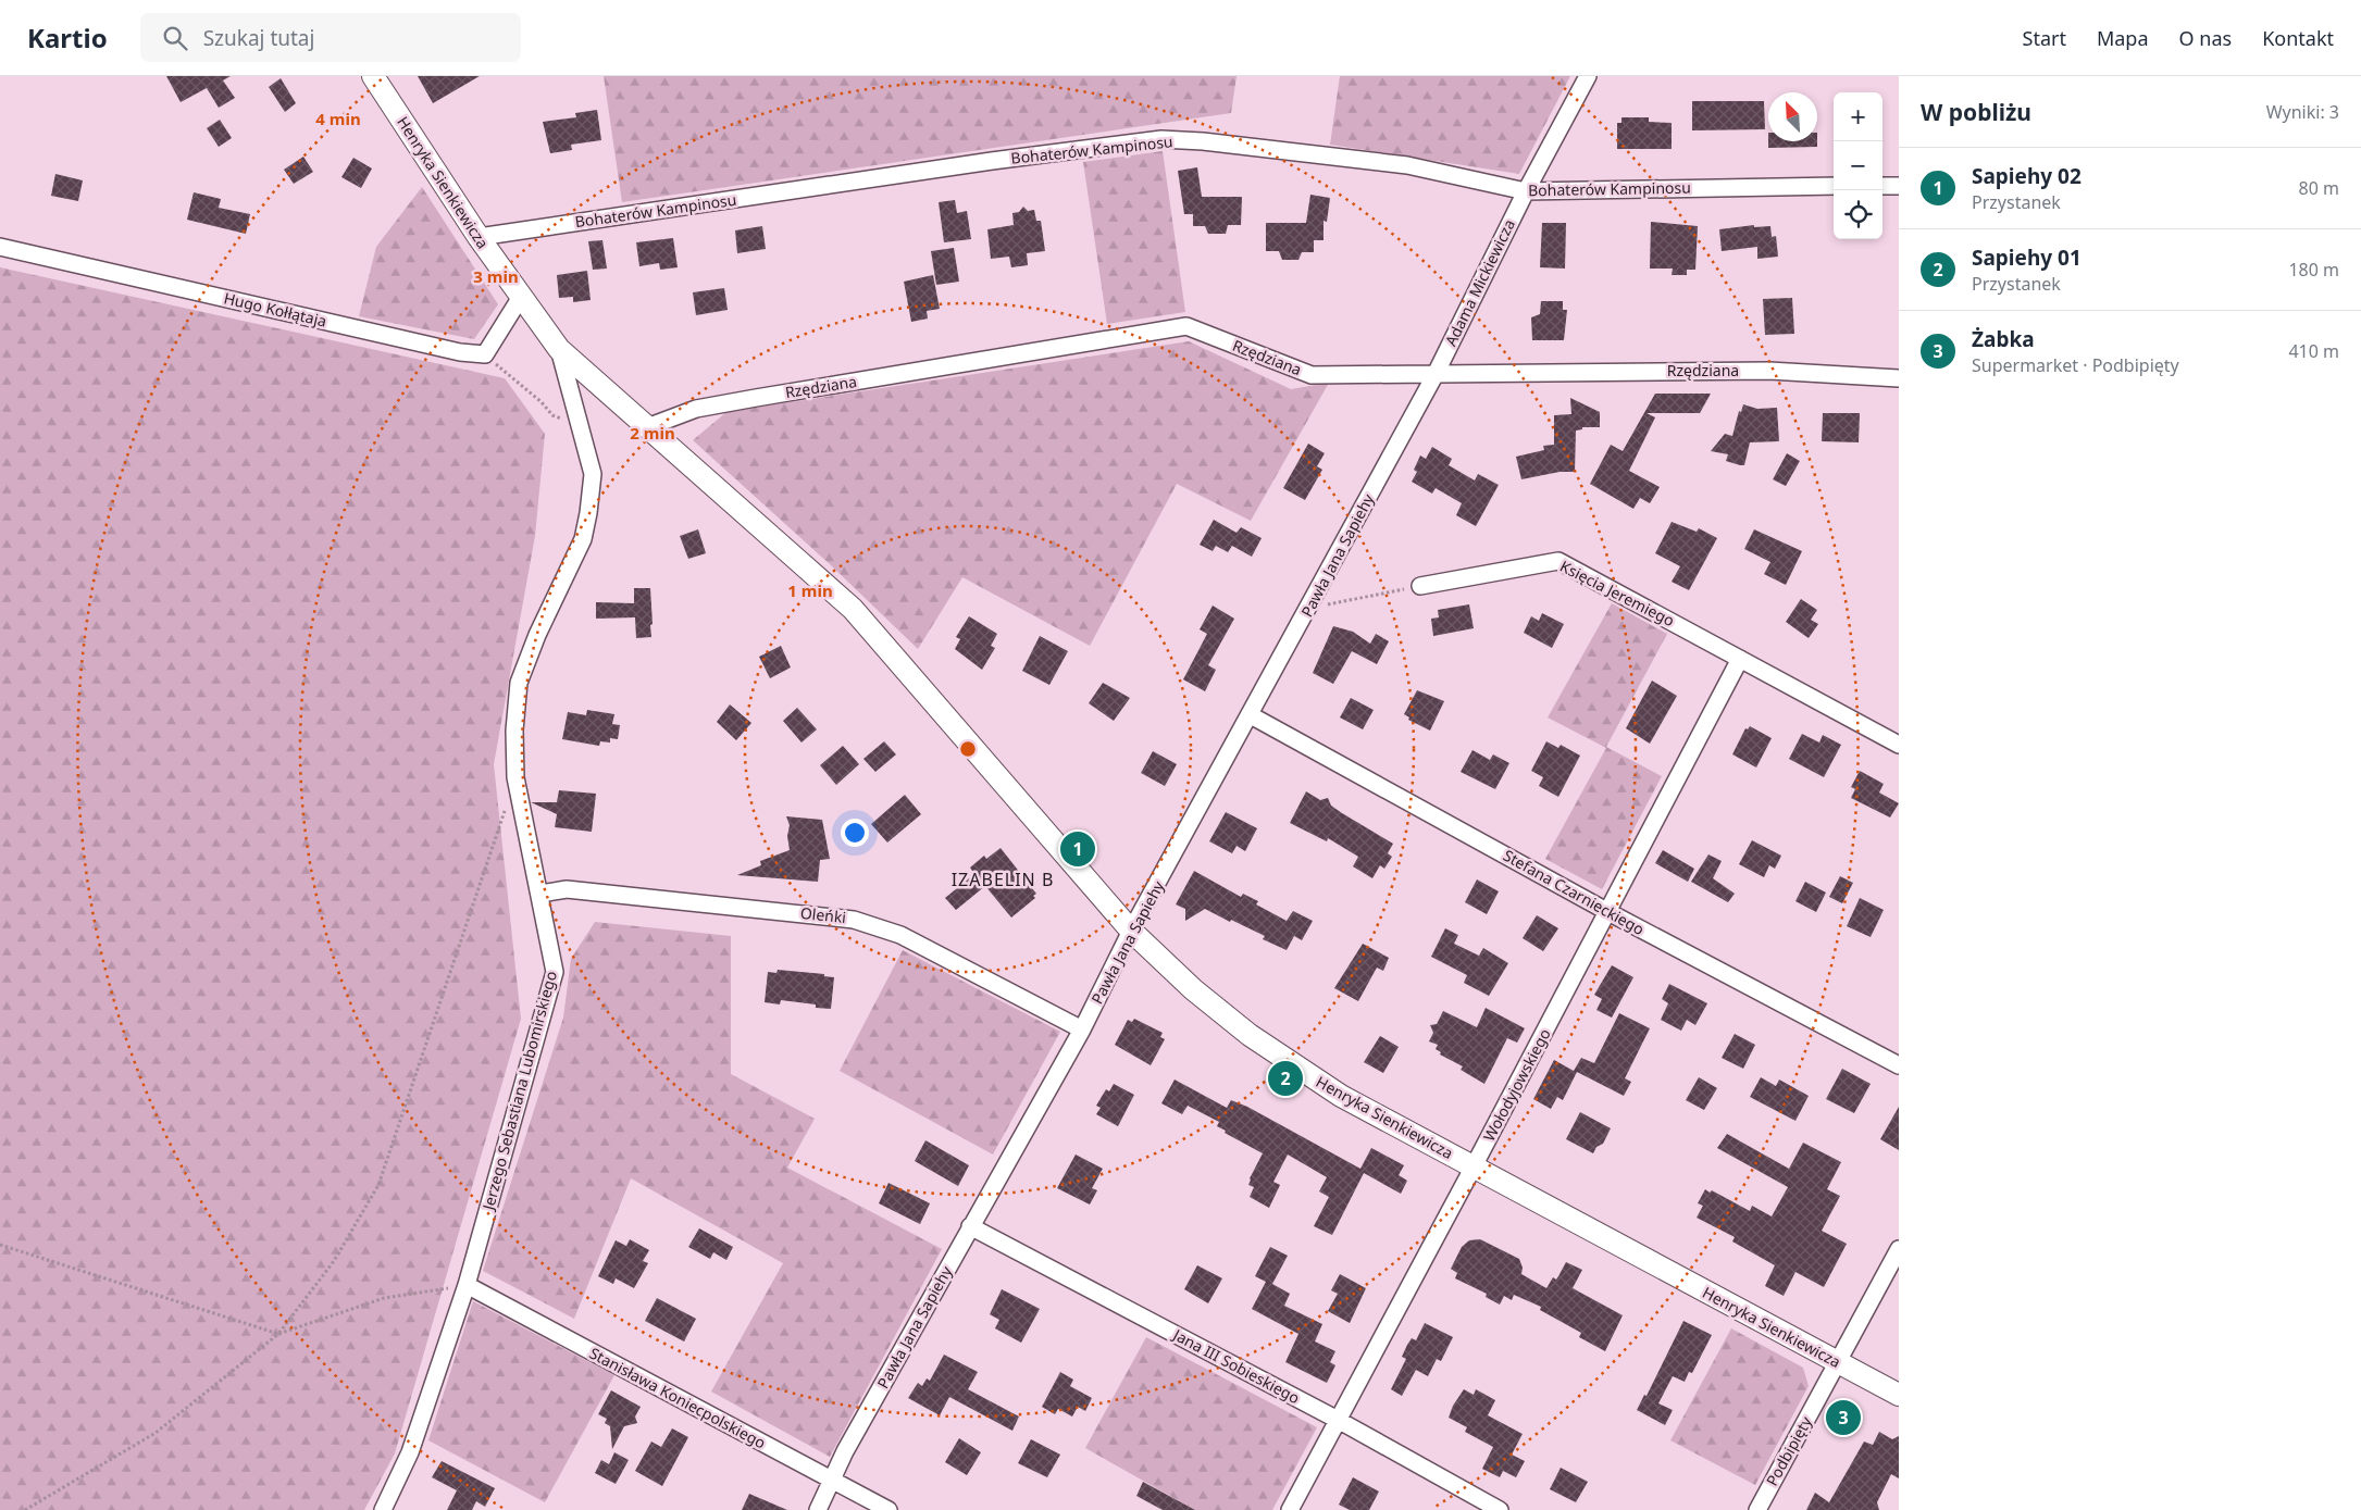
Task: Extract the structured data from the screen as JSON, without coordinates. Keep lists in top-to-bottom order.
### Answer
{
  "streets": {
    "street": [
      "Bohaterów Kampinosu",
      "Henryka Sienkiewicza",
      "Adama Mickiewicza",
      "Hugo Kołłątaja",
      "Rzędziana",
      "Pawła Jana Sapiehy",
      "Księcia Jeremiego",
      "Stefana Czarnieckiego",
      "Oleńki",
      "Wołodyjowskiego",
      "Jerzego Sebastiana Lubomirskiego",
      "Jana III Sobieskiego",
      "Stanisława Koniecpolskiego",
      "Podbipięty"
    ]
  },
  "crossings": [
    ["Bohaterów Kampinosu", "Henryka Sienkiewicza"],
    ["Bohaterów Kampinosu", "Adama Mickiewicza"],
    ["Henryka Sienkiewicza", "Rzędziana"],
    ["Henryka Sienkiewicza", "Pawła Jana Sapiehy"],
    ["Henryka Sienkiewicza", "Wołodyjowskiego"],
    ["Henryka Sienkiewicza", "Jerzego Sebastiana Lubomirskiego"],
    ["Henryka Sienkiewicza", "Podbipięty"],
    ["Adama Mickiewicza", "Rzędziana"],
    ["Adama Mickiewicza", "Pawła Jana Sapiehy"],
    ["Rzędziana", "Pawła Jana Sapiehy"],
    ["Pawła Jana Sapiehy", "Stefana Czarnieckiego"],
    ["Pawła Jana Sapiehy", "Oleńki"],
    ["Pawła Jana Sapiehy", "Jana III Sobieskiego"],
    ["Pawła Jana Sapiehy", "Stanisława Koniecpolskiego"],
    ["Księcia Jeremiego", "Wołodyjowskiego"],
    ["Stefana Czarnieckiego", "Wołodyjowskiego"],
    ["Oleńki", "Jerzego Sebastiana Lubomirskiego"],
    ["Wołodyjowskiego", "Jana III Sobieskiego"],
    ["Jerzego Sebastiana Lubomirskiego", "Stanisława Koniecpolskiego"]
  ],
  "districts": ["IZABELIN B"],
  "north": "top left",
  "page": {
    "header": "Kartio",
    "search": "Szukaj tutaj",
    "nav": [
      "Start",
      "Mapa",
      "O nas",
      "Kontakt"
    ],
    "heading": ["W pobliżu", "Wyniki: 3"],
    "map_buttons": ["+", "−"],
    "list": [
      {
        "mark": "1",
        "name": "Sapiehy 02",
        "note": "Przystanek",
        "value": "80 m"
      },
      {
        "mark": "2",
        "name": "Sapiehy 01",
        "note": "Przystanek",
        "value": "180 m"
      },
      {
        "mark": "3",
        "name": "Żabka",
        "note": "Supermarket · Podbipięty",
        "value": "410 m"
      }
    ],
    "pins": ["1", "2", "3"]
  },
  "rings": [
    "4 min",
    "3 min",
    "2 min",
    "1 min"
  ]
}
